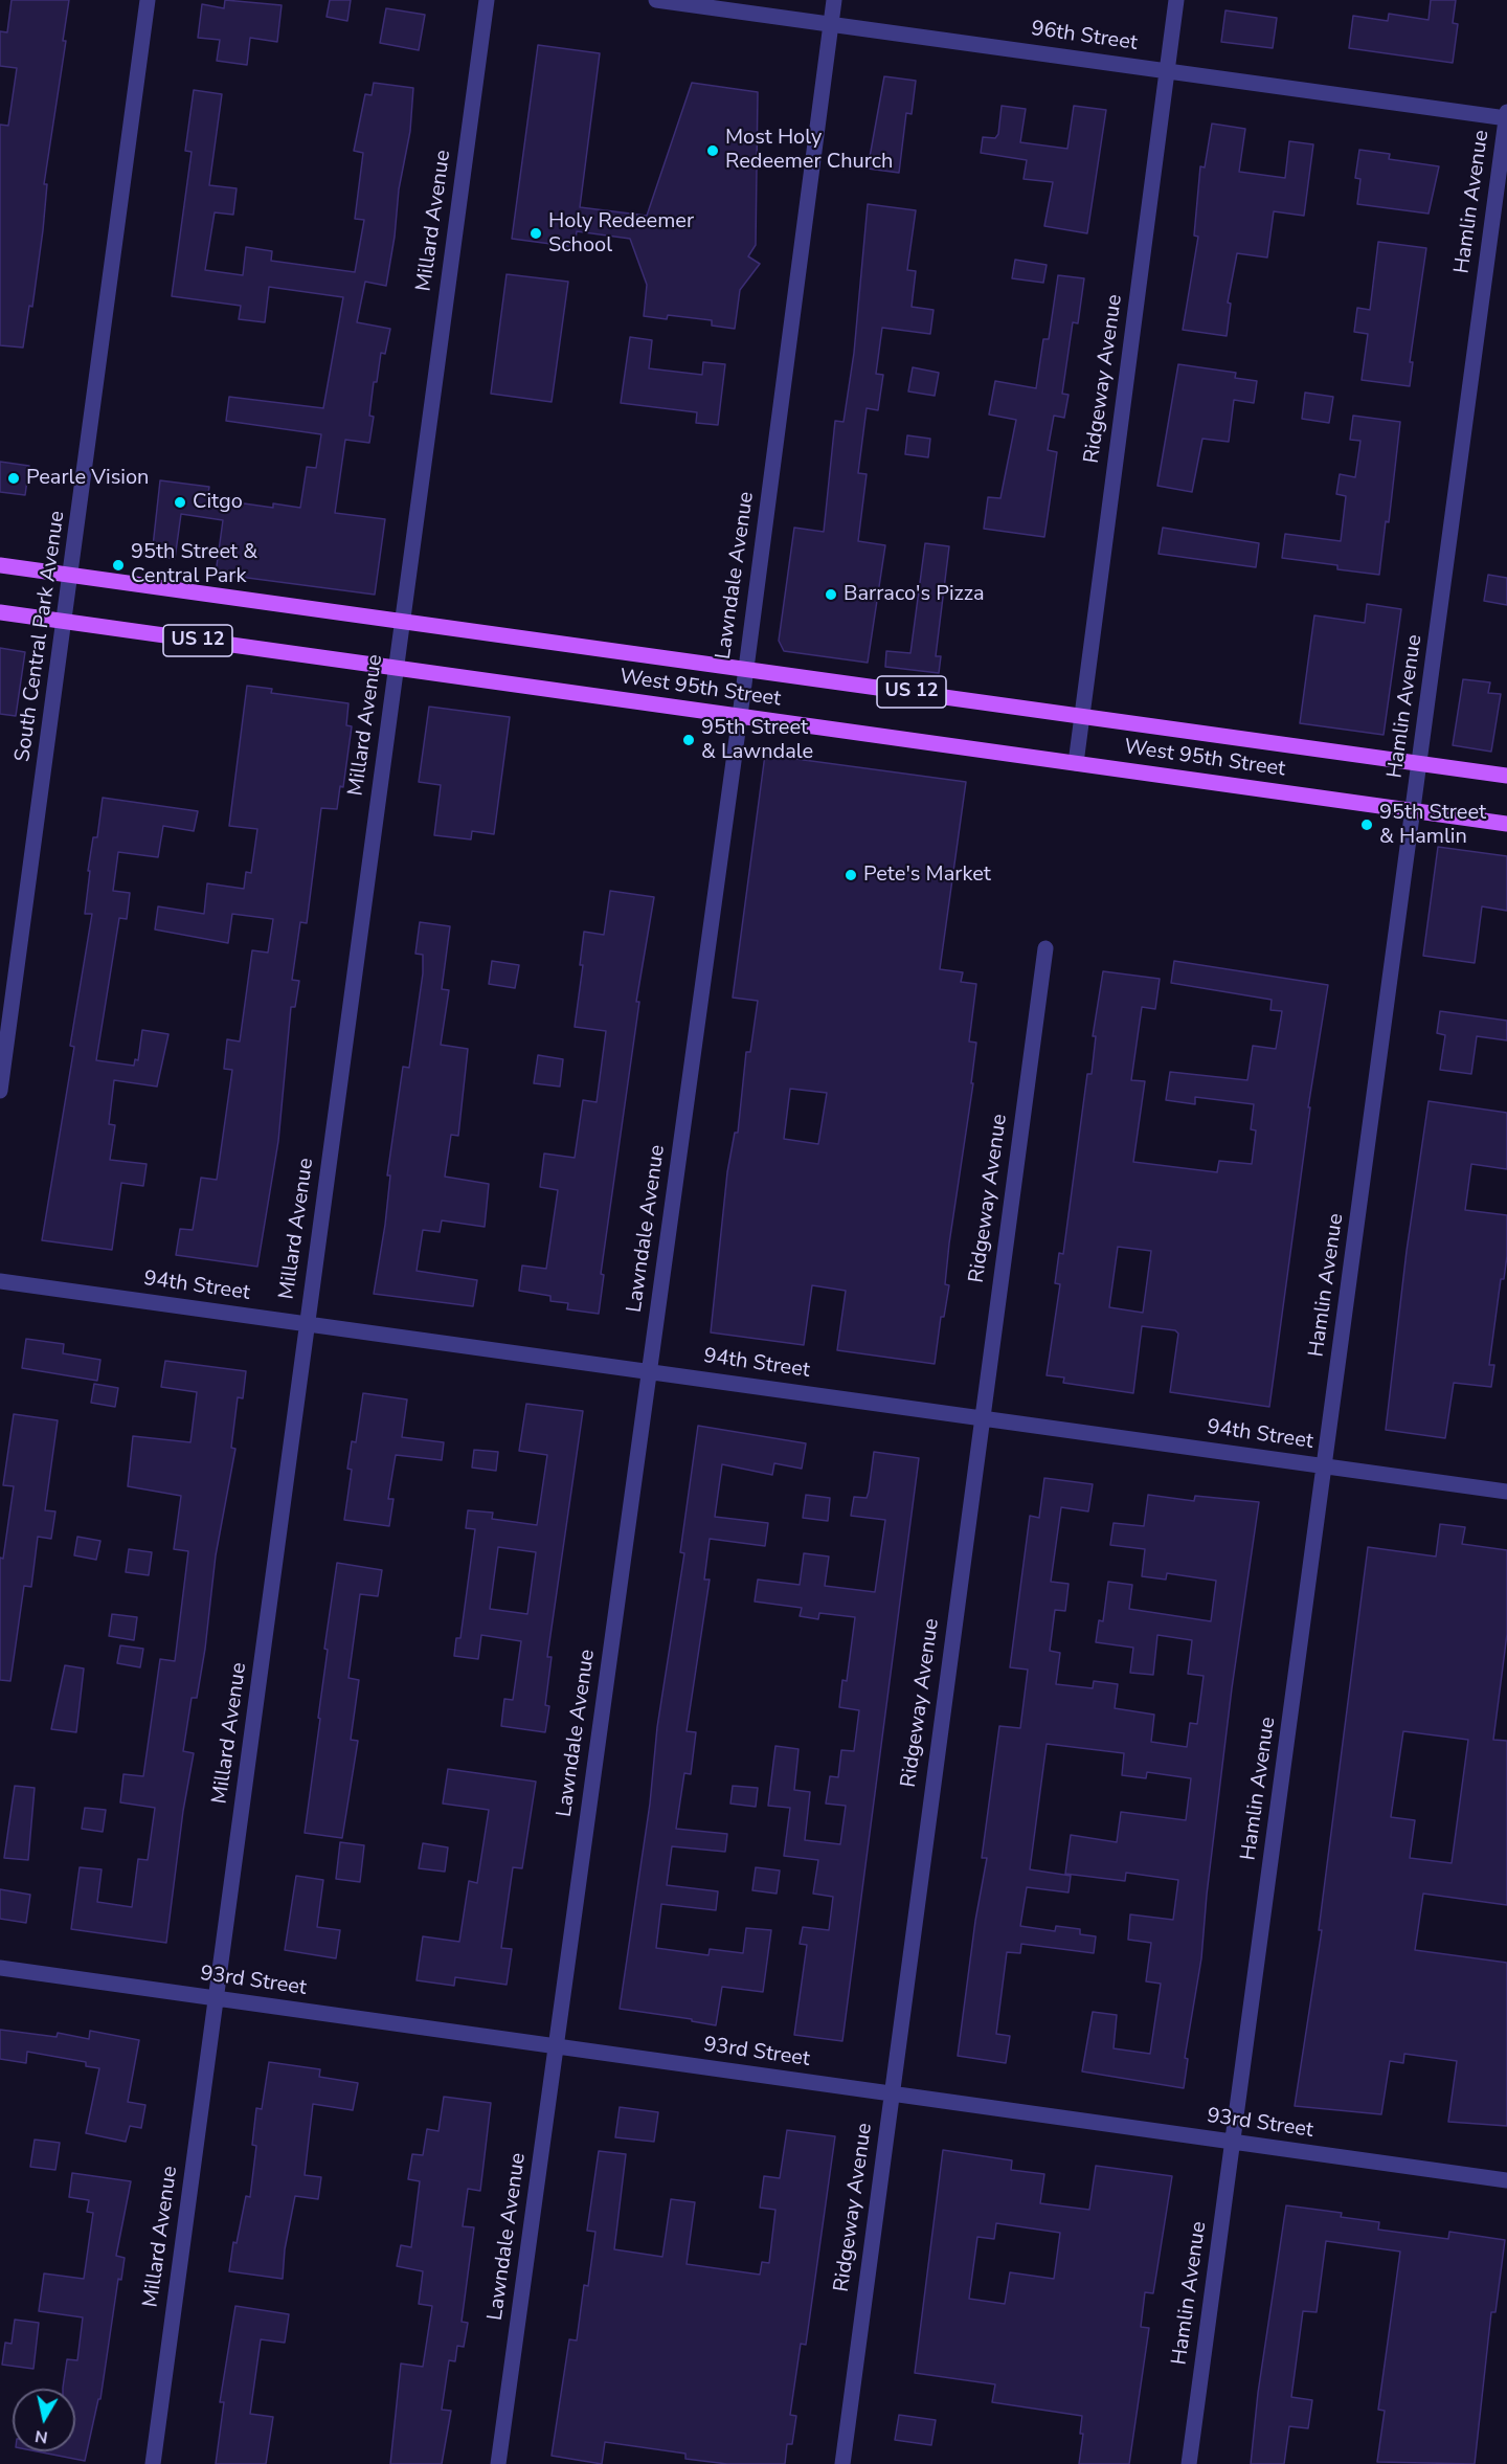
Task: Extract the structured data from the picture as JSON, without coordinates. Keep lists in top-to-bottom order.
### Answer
{
  "streets": {
    "main road": ["US 12", "West 95th Street"],
    "street": [
      "96th Street",
      "Hamlin Avenue",
      "Millard Avenue",
      "Ridgeway Avenue",
      "Lawndale Avenue",
      "South Central Park Avenue",
      "94th Street",
      "93rd Street"
    ]
  },
  "crossings": [
    ["96th Street", "Hamlin Avenue"],
    ["96th Street", "Ridgeway Avenue"],
    ["96th Street", "Lawndale Avenue"],
    ["Hamlin Avenue", "West 95th Street"],
    ["Hamlin Avenue", "94th Street"],
    ["Hamlin Avenue", "93rd Street"],
    ["Millard Avenue", "West 95th Street"],
    ["Millard Avenue", "94th Street"],
    ["Millard Avenue", "93rd Street"],
    ["Ridgeway Avenue", "West 95th Street"],
    ["Ridgeway Avenue", "94th Street"],
    ["Ridgeway Avenue", "93rd Street"],
    ["Lawndale Avenue", "West 95th Street"],
    ["Lawndale Avenue", "94th Street"],
    ["Lawndale Avenue", "93rd Street"],
    ["South Central Park Avenue", "West 95th Street"]
  ],
  "places": [
    "Most Holy Redeemer Church",
    "Holy Redeemer School",
    "Pearle Vision",
    "Citgo",
    "95th Street & Central Park",
    "Barraco's Pizza",
    "95th Street & Lawndale",
    "95th Street & Hamlin",
    "Pete's Market"
  ],
  "north": "bottom"
}
